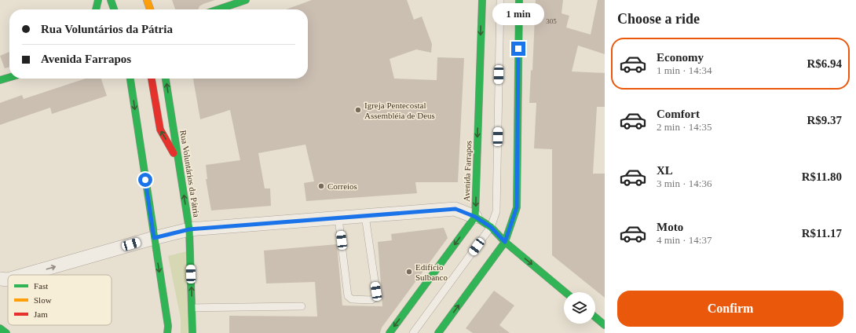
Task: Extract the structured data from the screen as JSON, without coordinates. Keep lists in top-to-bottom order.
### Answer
{
  "streets": {
    "main road": ["Avenida Farrapos", "Rua Voluntários da Pátria"]
  },
  "places": ["Igreja Pentecostal Assembléia de Deus", "Correios", "Edifício Sulbanco"],
  "house_numbers": ["305"],
  "legend": ["Fast", "Slow", "Jam"],
  "page": {
    "heading": "Choose a ride",
    "bubble": "1 min",
    "banner": ["Rua Voluntários da Pátria", "Avenida Farrapos"],
    "list": [
      {
        "name": "Economy",
        "note": "1 min · 14:34",
        "value": "R$6.94"
      },
      {
        "name": "Comfort",
        "note": "2 min · 14:35",
        "value": "R$9.37"
      },
      {
        "name": "XL",
        "note": "3 min · 14:36",
        "value": "R$11.80"
      },
      {
        "name": "Moto",
        "note": "4 min · 14:37",
        "value": "R$11.17"
      }
    ],
    "buttons": "Confirm"
  }
}
